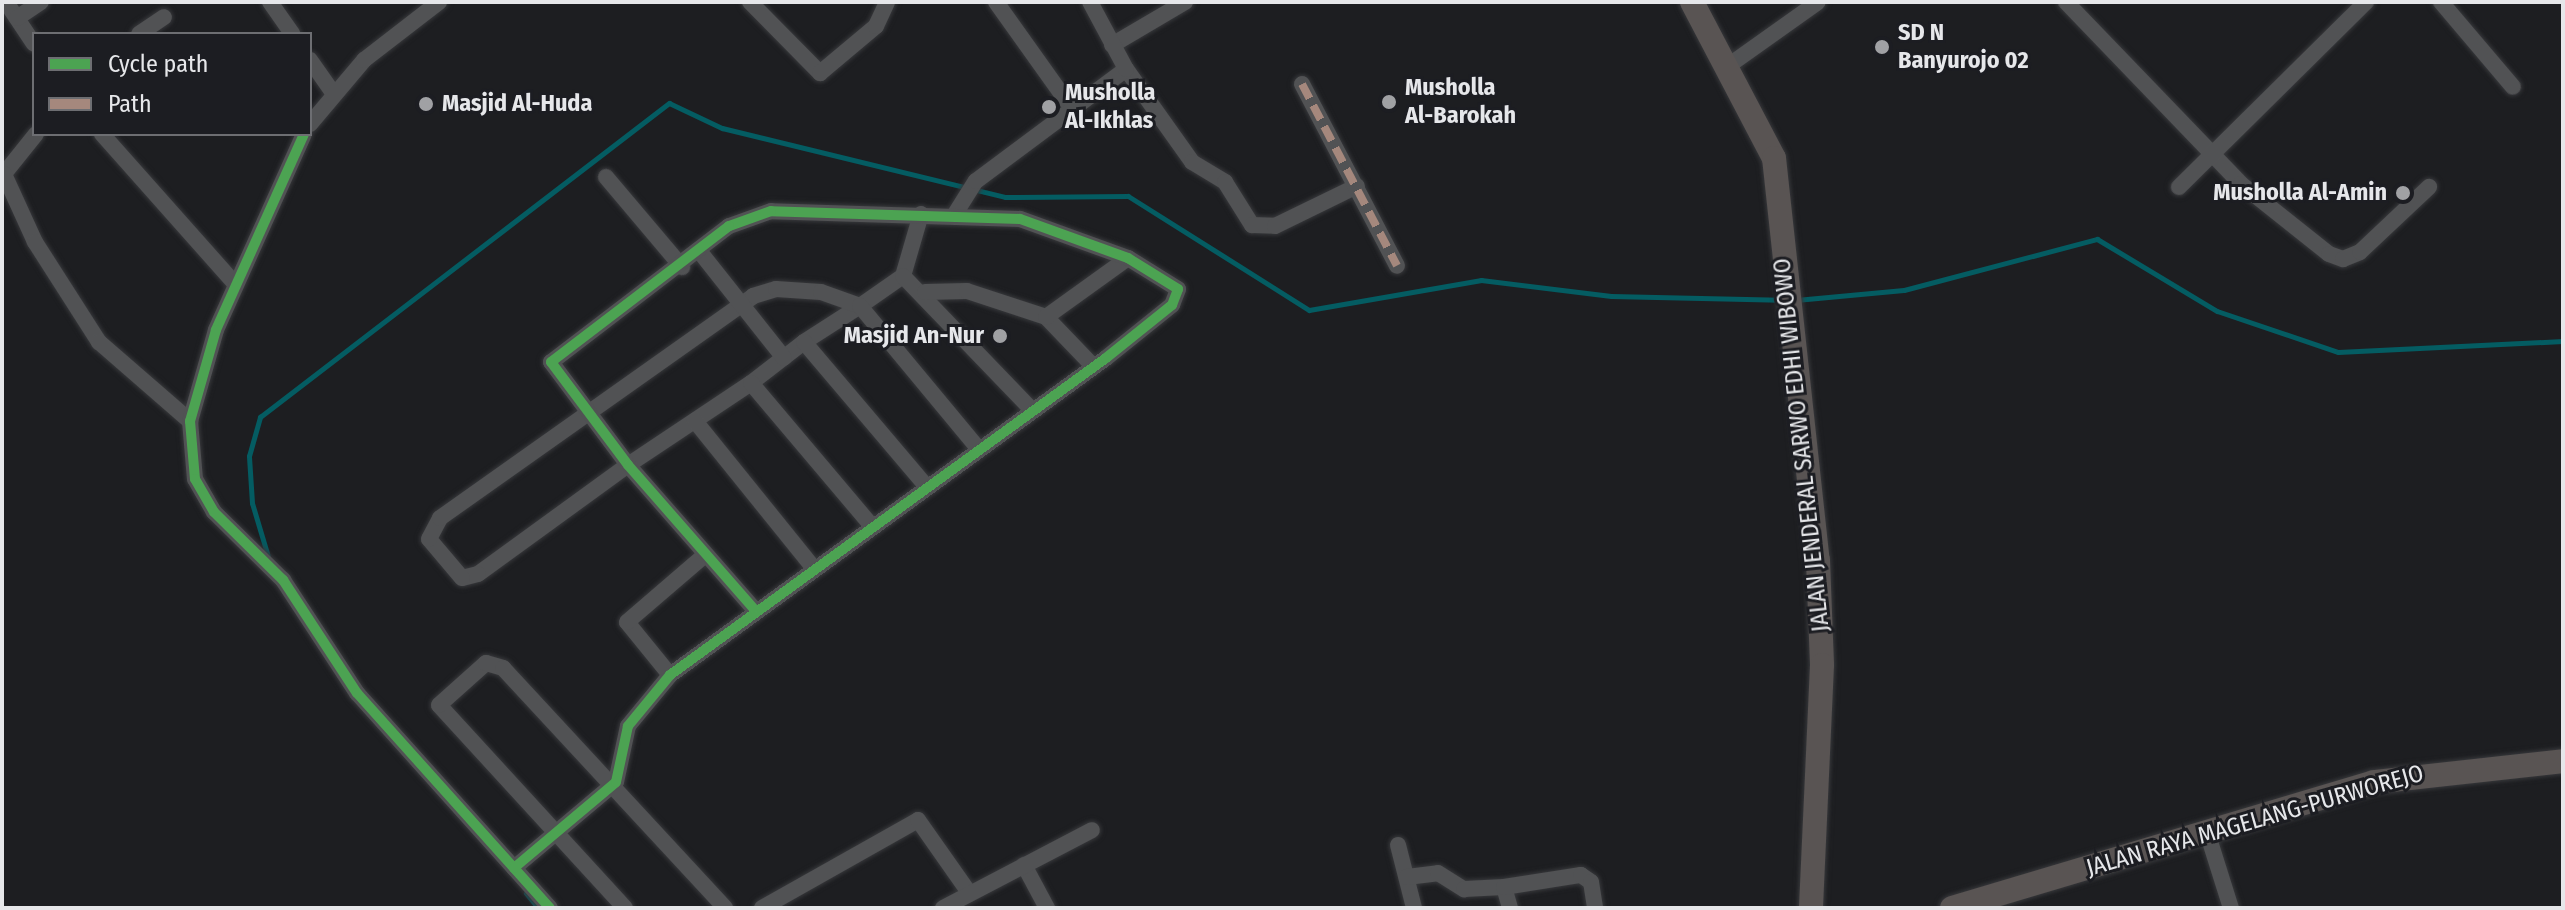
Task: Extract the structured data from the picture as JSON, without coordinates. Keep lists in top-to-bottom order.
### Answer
{
  "streets": {
    "main road": ["JALAN JENDERAL SARWO EDHI WIBOWO", "JALAN RAYA MAGELANG-PURWOREJO"]
  },
  "places": [
    "SD N Banyurojo 02",
    "Musholla Al-Barokah",
    "Masjid Al-Huda",
    "Musholla Al-Ikhlas",
    "Musholla Al-Amin",
    "Masjid An-Nur"
  ],
  "legend": ["Cycle path", "Path"]
}
